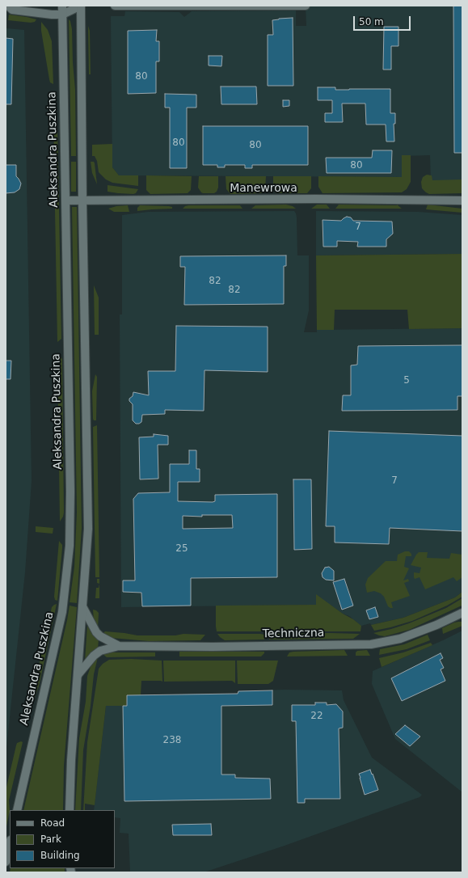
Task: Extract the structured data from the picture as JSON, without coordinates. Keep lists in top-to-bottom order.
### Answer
{
  "streets": {
    "main road": ["Aleksandra Puszkina", "Manewrowa", "Techniczna"]
  },
  "crossings": [
    ["Aleksandra Puszkina", "Manewrowa"]
  ],
  "house_numbers": [
    "80",
    "80",
    "80",
    "80",
    "7",
    "82",
    "82",
    "5",
    "7",
    "25",
    "22",
    "238"
  ],
  "legend": ["Road", "Park", "Building"],
  "scale_bar": "50 m"
}
